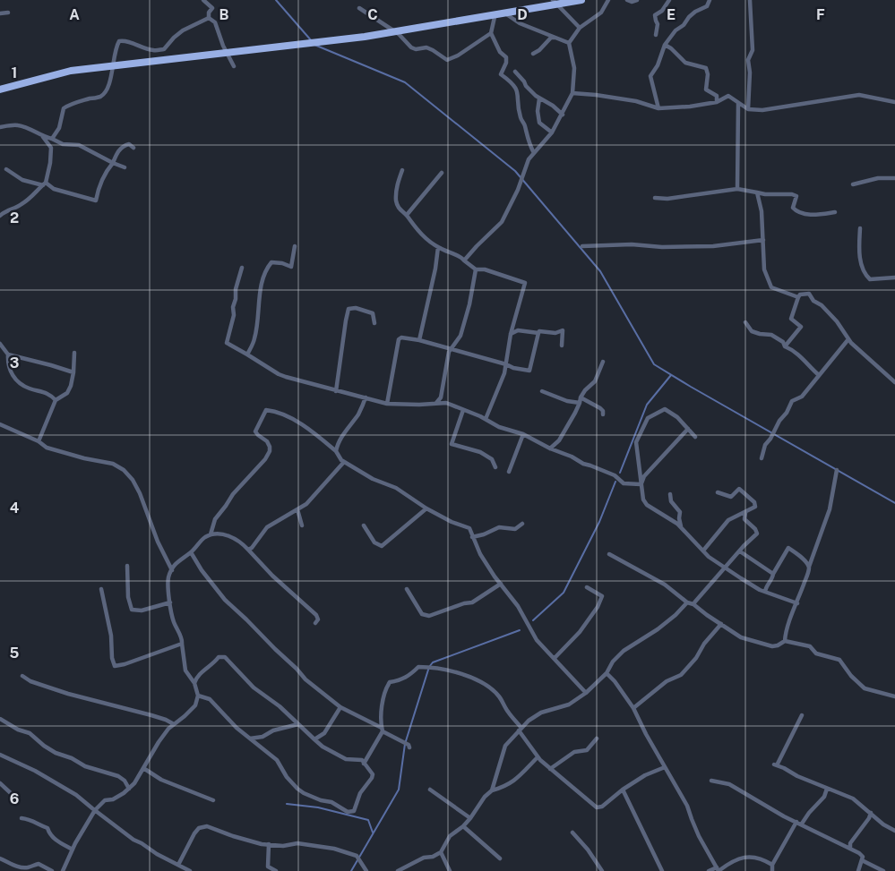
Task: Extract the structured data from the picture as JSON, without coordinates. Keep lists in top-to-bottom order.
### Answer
{
  "grid": {
    "columns": [
      "A",
      "B",
      "C",
      "D",
      "E",
      "F"
    ],
    "rows": [
      "1",
      "2",
      "3",
      "4",
      "5",
      "6"
    ]
  }
}
